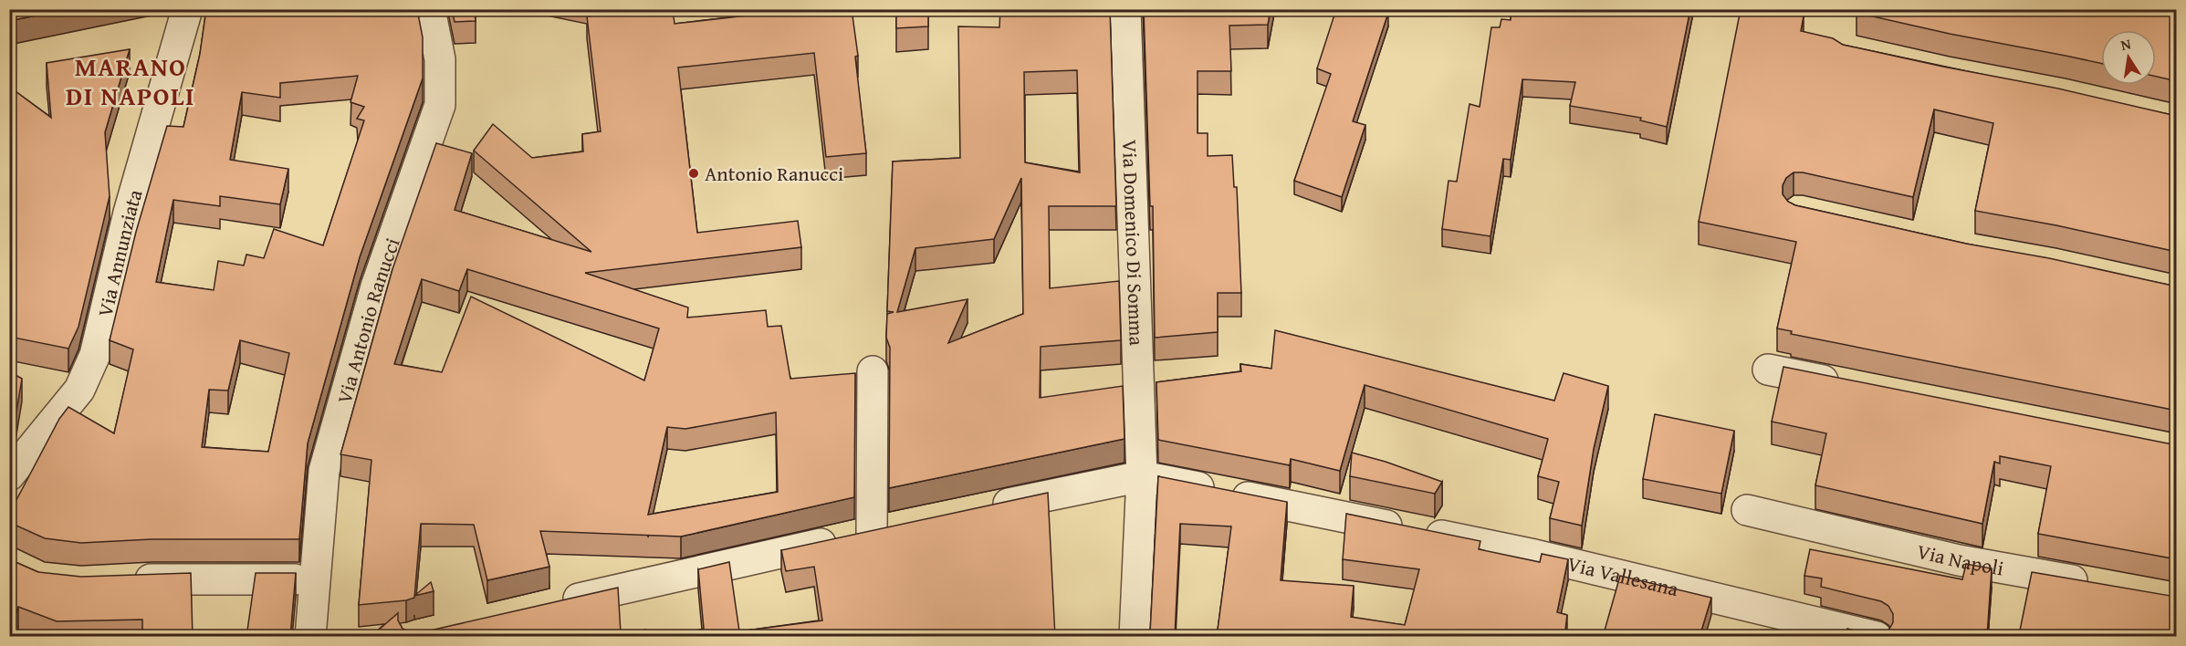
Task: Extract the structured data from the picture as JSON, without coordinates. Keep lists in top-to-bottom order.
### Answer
{
  "streets": {
    "street": [
      "Via Domenico Di Somma",
      "Via Annunziata",
      "Via Antonio Ranucci",
      "Via Napoli",
      "Via Vallesana"
    ]
  },
  "crossings": [
    ["Via Domenico Di Somma", "Via Vallesana"]
  ],
  "districts": ["MARANO DI NAPOLI"],
  "places": ["Antonio Ranucci"],
  "north": "top"
}
